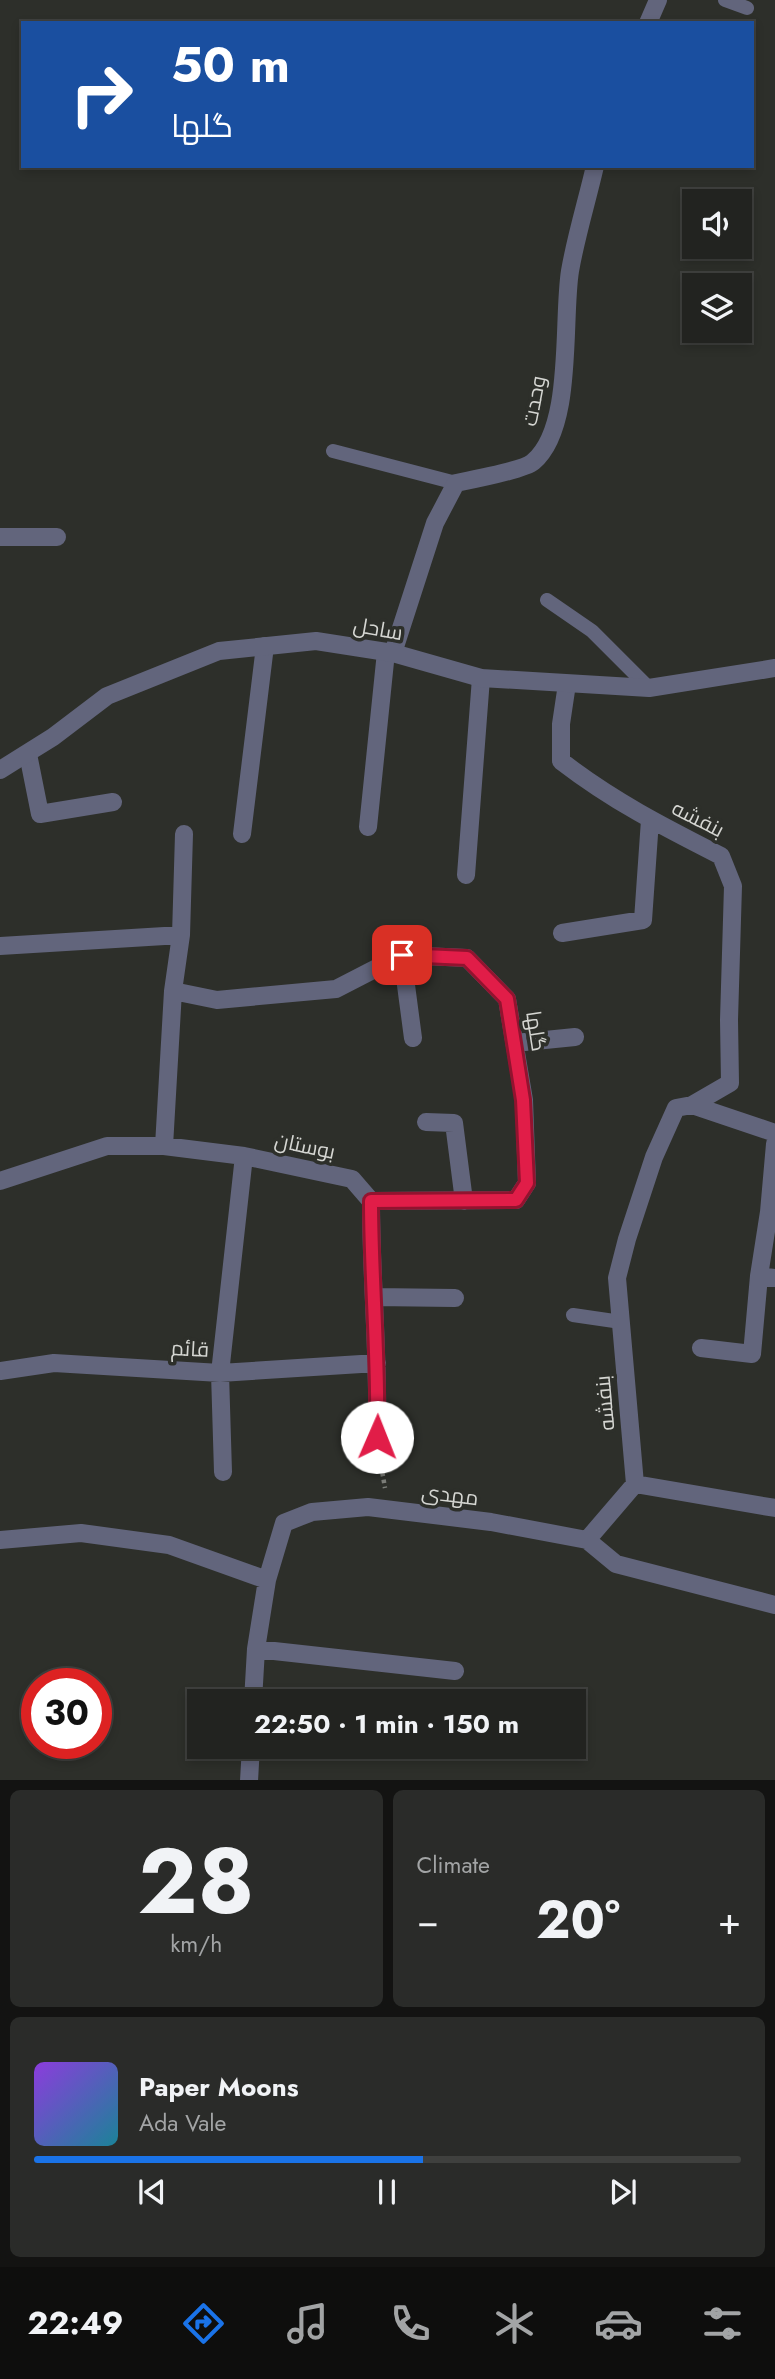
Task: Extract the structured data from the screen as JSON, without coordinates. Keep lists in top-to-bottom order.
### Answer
{
  "streets": {
    "street": [
      "وحدت",
      "ساحل",
      "بنفشه",
      "گلها",
      "بوستان",
      "قائم",
      "مهدی"
    ]
  },
  "crossings": [
    ["ساحل", "بنفشه"],
    ["گلها", "بوستان"]
  ],
  "page": {
    "turn": ["50 m", "گلها"],
    "limit": "30",
    "trip": "22:50 · 1 min · 150 m",
    "tile": [
      ["28", "km/h"],
      "Climate"
    ],
    "heat": ["−", "20°", "+"],
    "song": ["Paper Moons", "Ada Vale"],
    "tabs": "22:49"
  }
}
